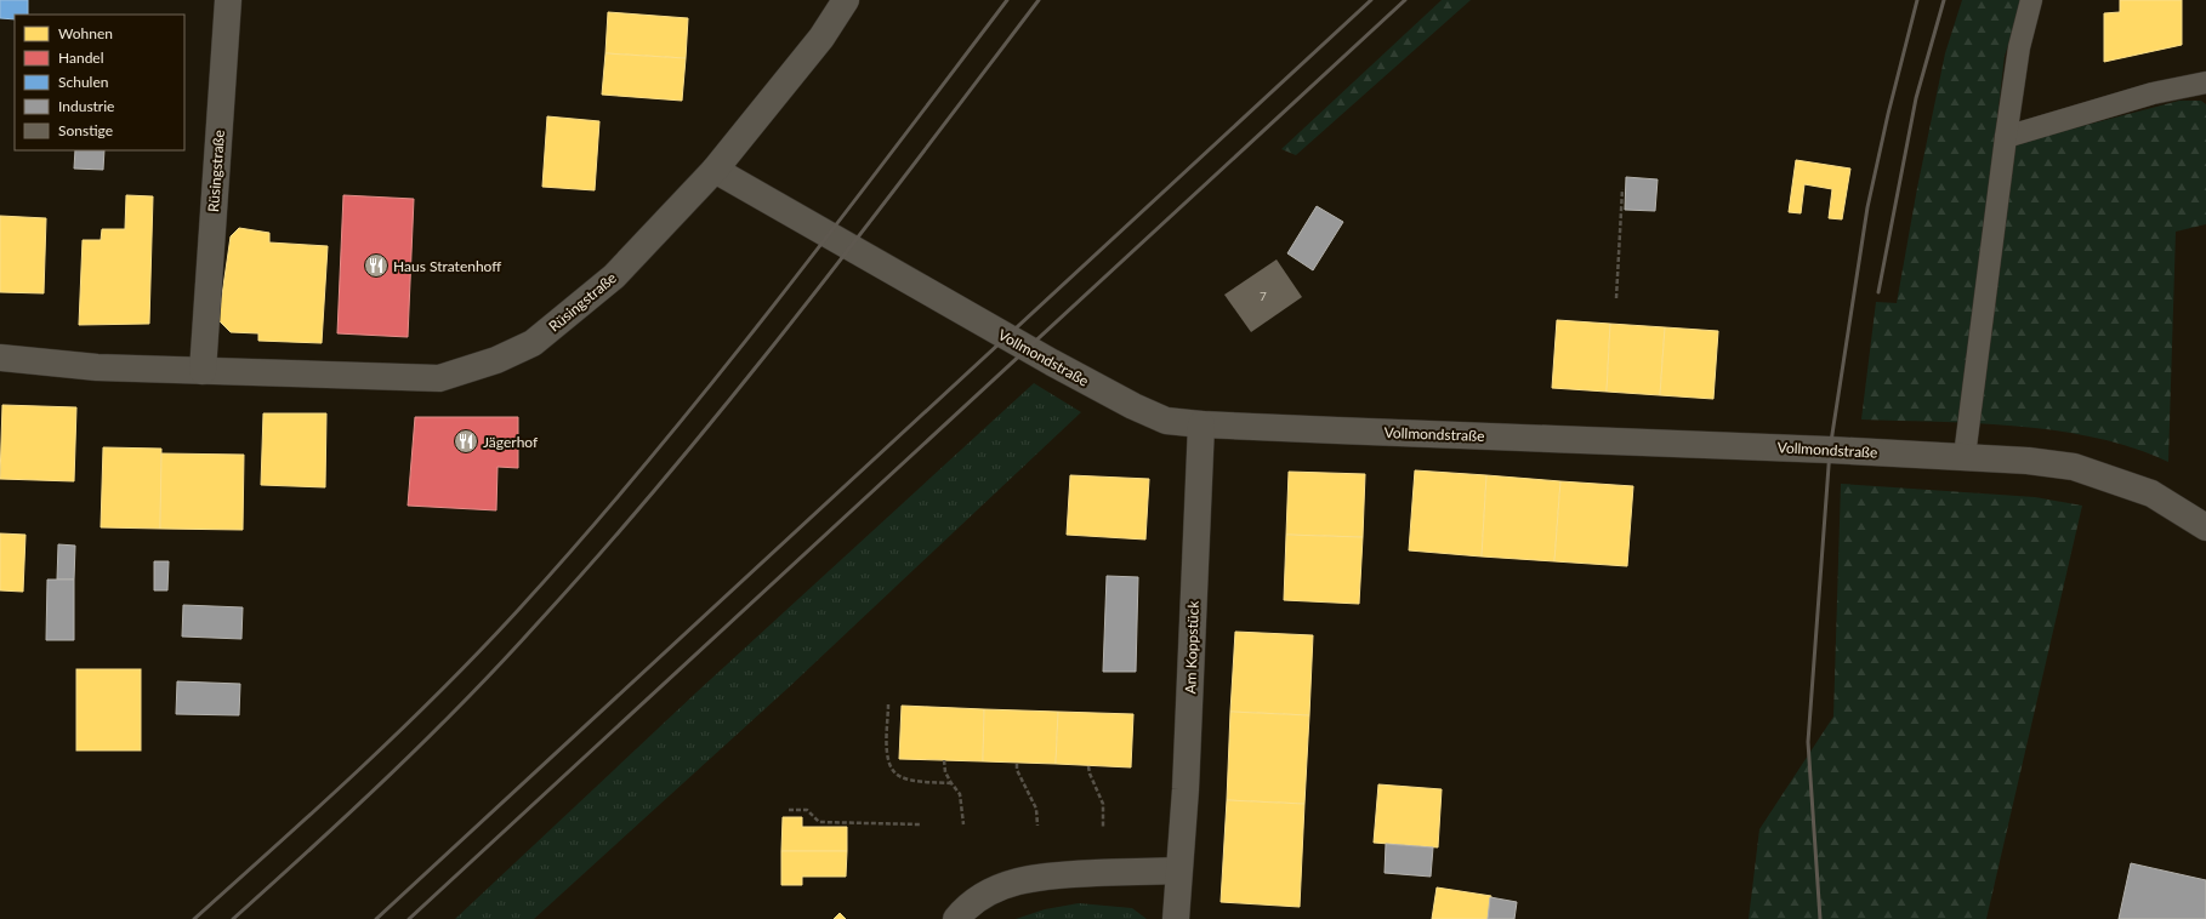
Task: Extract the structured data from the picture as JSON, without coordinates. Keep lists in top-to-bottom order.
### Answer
{
  "streets": {
    "street": ["Rüsingstraße", "Vollmondstraße", "Am Koppstück"]
  },
  "crossings": [
    ["Rüsingstraße", "Vollmondstraße"],
    ["Vollmondstraße", "Am Koppstück"]
  ],
  "places": {
    "restaurant": ["Haus Stratenhoff", "Jägerhof"]
  },
  "house_numbers": ["7"],
  "legend": [
    "Wohnen",
    "Handel",
    "Schulen",
    "Industrie",
    "Sonstige"
  ]
}
